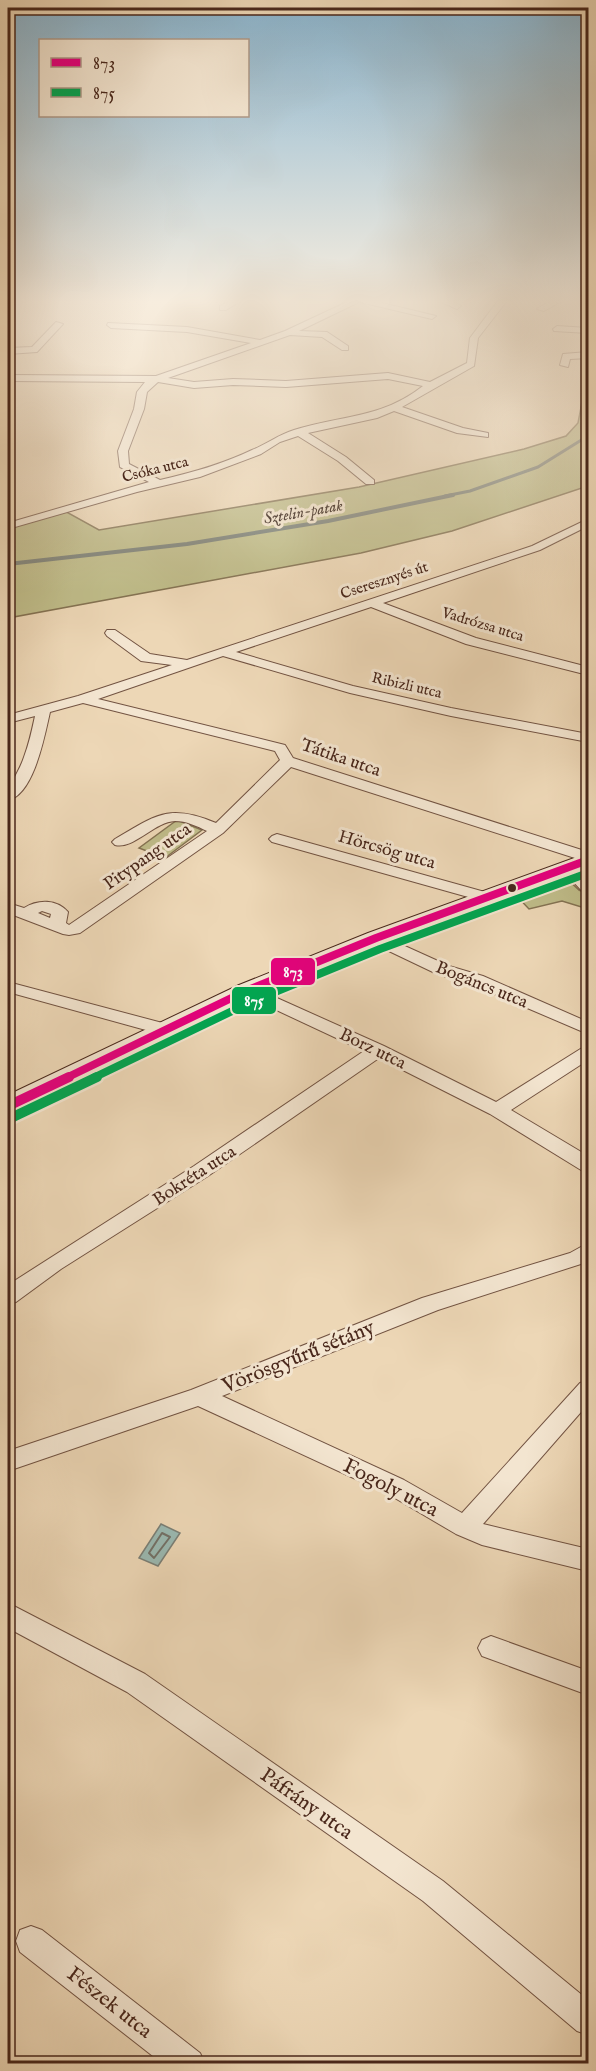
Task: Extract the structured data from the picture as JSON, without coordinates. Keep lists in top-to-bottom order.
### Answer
{
  "streets": {
    "street": [
      "Csóka utca",
      "Cseresznyés út",
      "Vadrózsa utca",
      "Ribizli utca",
      "Tátika utca",
      "Hörcsög utca",
      "Pitypang utca",
      "Bogáncs utca",
      "Borz utca",
      "Bokréta utca",
      "Vörösgyűrű sétány",
      "Fogoly utca",
      "Páfrány utca",
      "Fészek utca"
    ]
  },
  "crossings": [
    ["Cseresznyés út", "Vadrózsa utca"],
    ["Cseresznyés út", "Ribizli utca"],
    ["Cseresznyés út", "Tátika utca"],
    ["Tátika utca", "Pitypang utca"],
    ["Borz utca", "Bokréta utca"],
    ["Vörösgyűrű sétány", "Fogoly utca"]
  ],
  "water": ["Sztelin-patak"],
  "lines": ["transit line 873", "transit line 875"],
  "legend": ["873", "875"]
}
